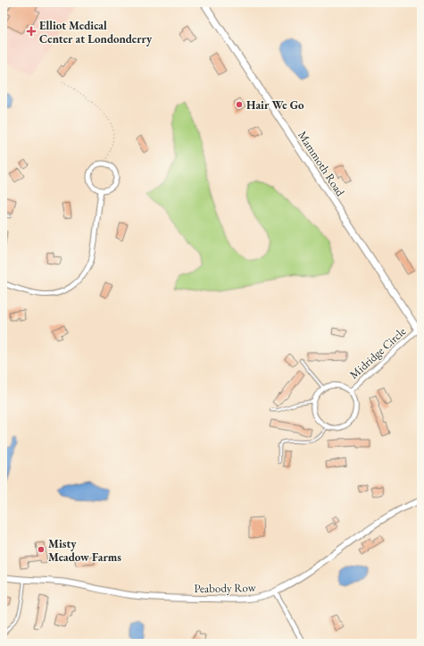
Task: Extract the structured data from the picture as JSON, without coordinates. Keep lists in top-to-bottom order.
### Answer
{
  "streets": {
    "main road": ["Mammoth Road"],
    "street": ["Midridge Circle", "Peabody Row"]
  },
  "crossings": [
    ["Mammoth Road", "Midridge Circle"]
  ],
  "places": {
    "health": ["Elliot Medical Center at Londonderry"],
    "other": ["Hair We Go", "Misty Meadow Farms"]
  }
}
